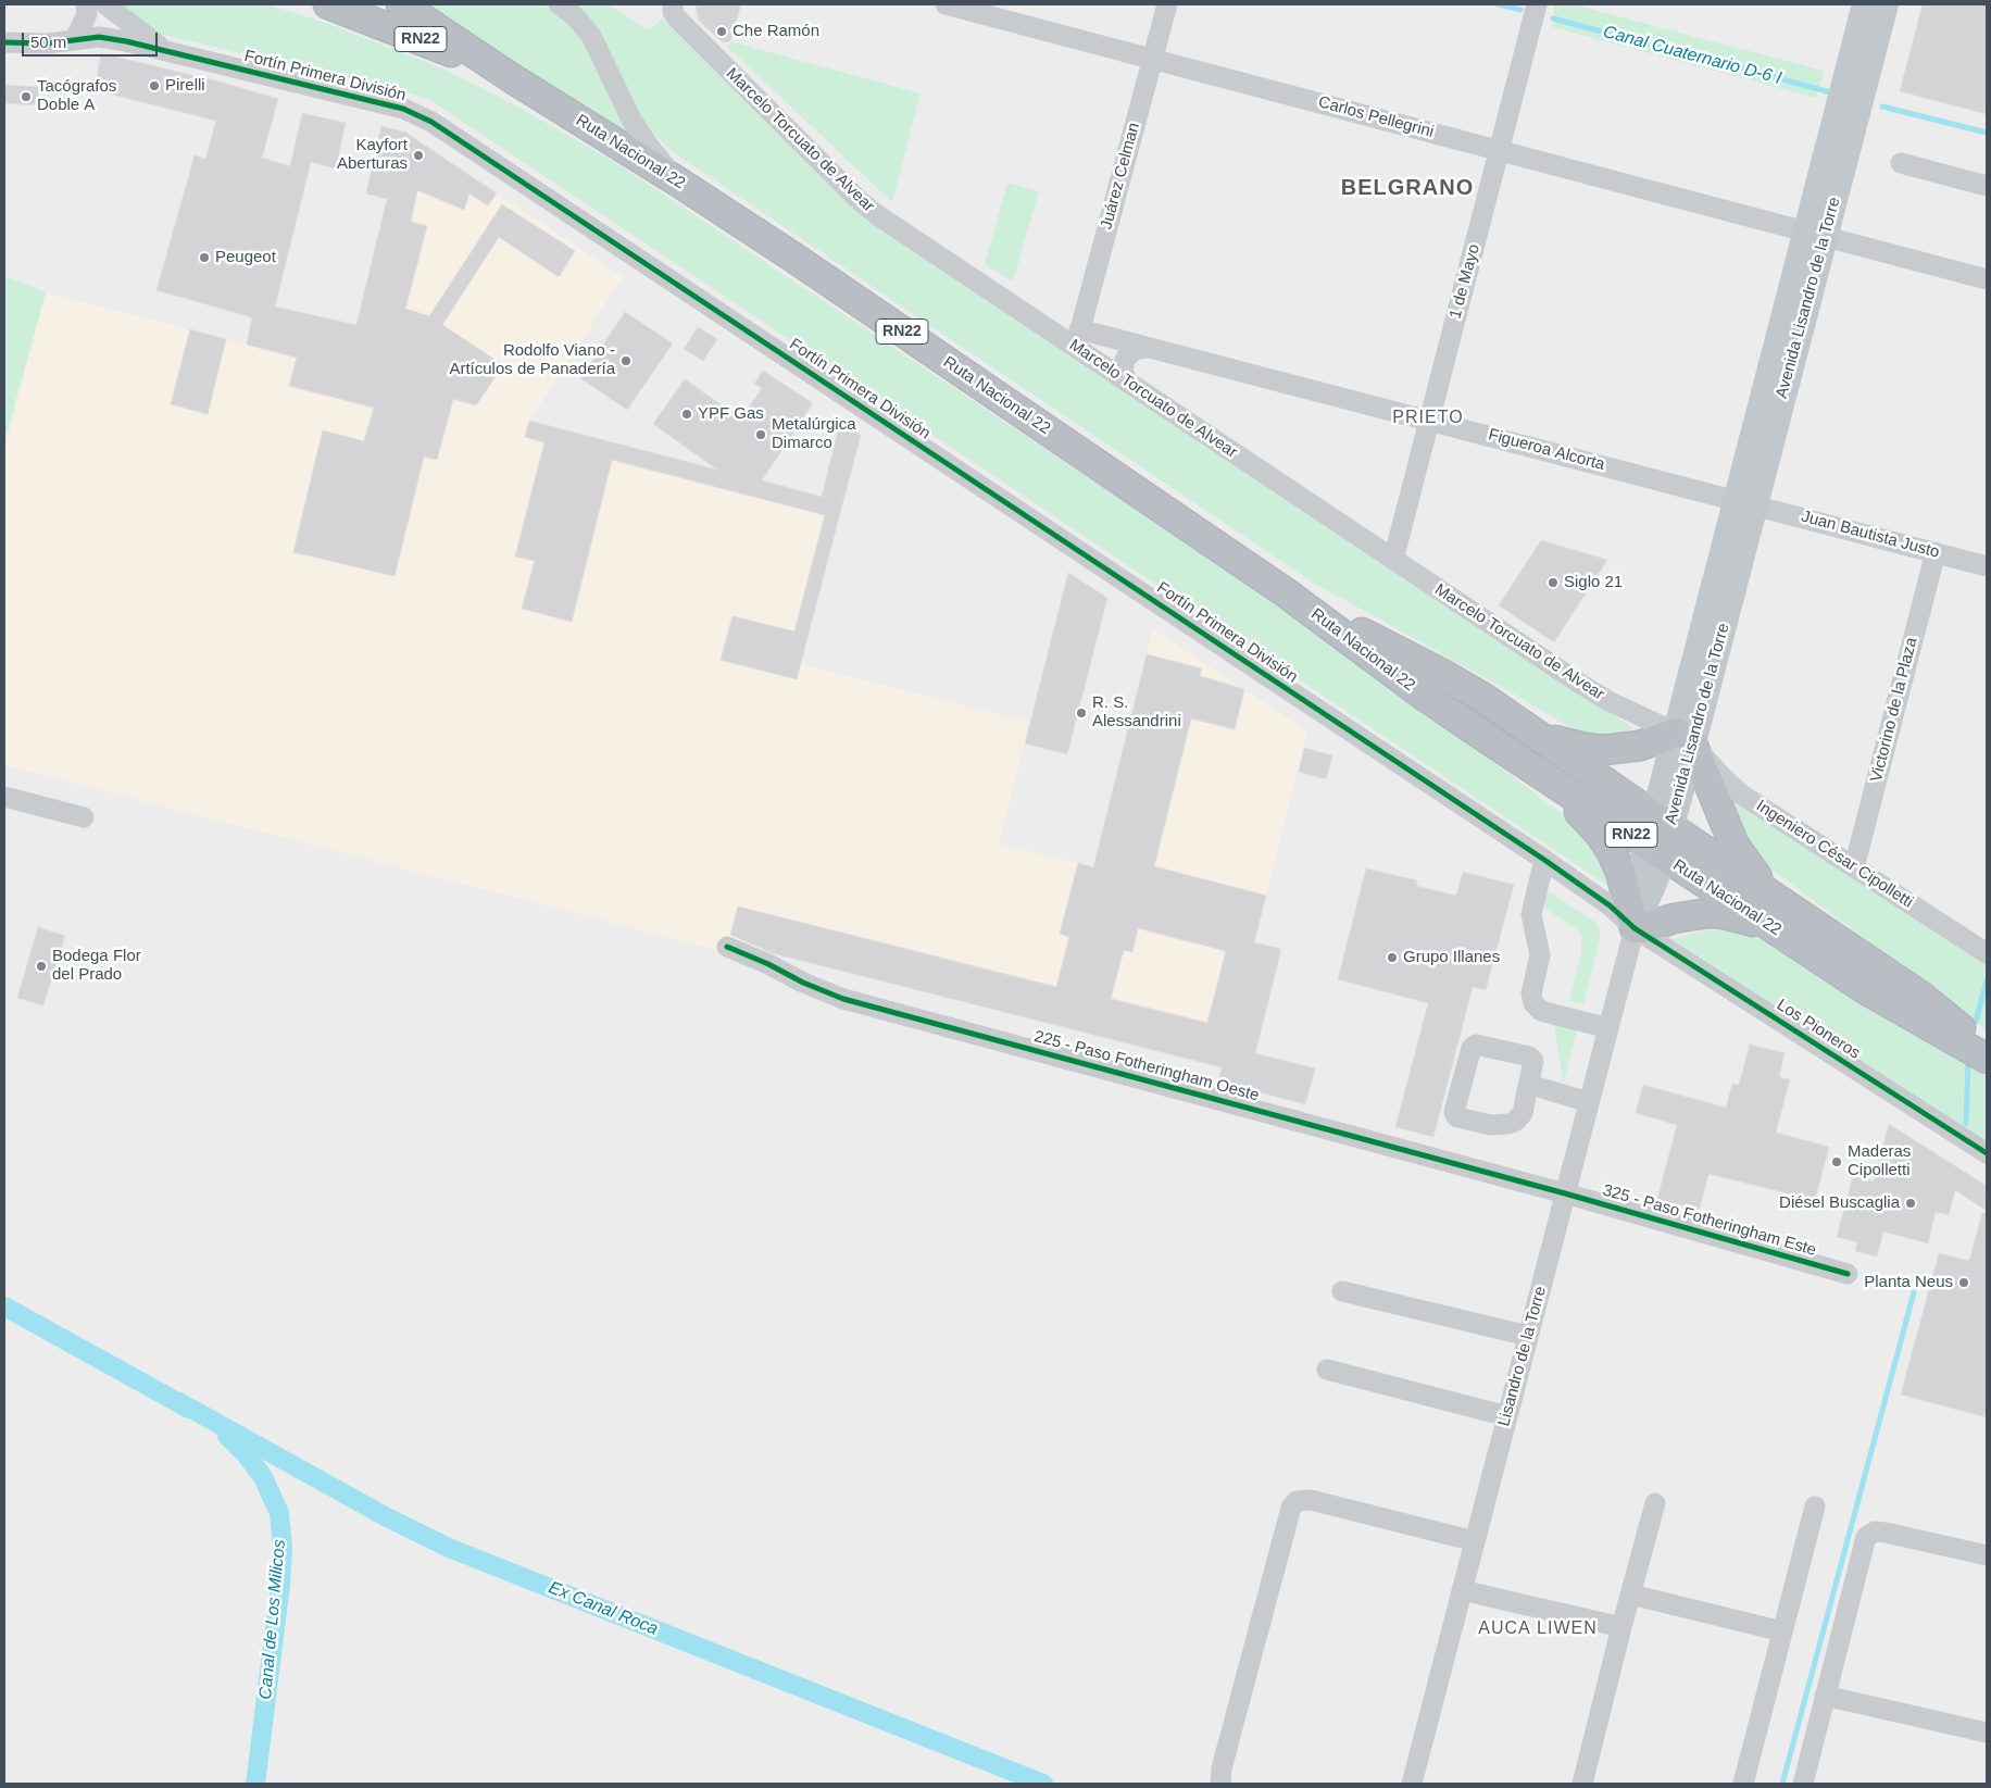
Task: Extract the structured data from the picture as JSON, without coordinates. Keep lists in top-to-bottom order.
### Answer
{
  "streets": {
    "highway": ["RN22", "Ruta Nacional 22"],
    "main road": ["Avenida Lisandro de la Torre"],
    "street": [
      "Fortín Primera División",
      "Carlos Pellegrini",
      "Marcelo Torcuato de Alvear",
      "Juárez Celman",
      "1 de Mayo",
      "Figueroa Alcorta",
      "Juan Bautista Justo",
      "Victorino de la Plaza",
      "Ingeniero César Cipolletti",
      "Los Pioneros",
      "225 - Paso Fotheringham Oeste",
      "325 - Paso Fotheringham Este",
      "Lisandro de la Torre"
    ]
  },
  "crossings": [
    ["Fortín Primera División", "Avenida Lisandro de la Torre"],
    ["Fortín Primera División", "Los Pioneros"],
    ["Fortín Primera División", "Lisandro de la Torre"],
    ["Carlos Pellegrini", "Juárez Celman"],
    ["Carlos Pellegrini", "1 de Mayo"],
    ["Carlos Pellegrini", "Avenida Lisandro de la Torre"],
    ["Marcelo Torcuato de Alvear", "Juárez Celman"],
    ["Marcelo Torcuato de Alvear", "1 de Mayo"],
    ["Marcelo Torcuato de Alvear", "Avenida Lisandro de la Torre"],
    ["Marcelo Torcuato de Alvear", "Figueroa Alcorta"],
    ["Marcelo Torcuato de Alvear", "Ingeniero César Cipolletti"],
    ["Ruta Nacional 22", "Avenida Lisandro de la Torre"],
    ["Juárez Celman", "Figueroa Alcorta"],
    ["1 de Mayo", "Figueroa Alcorta"],
    ["Avenida Lisandro de la Torre", "Figueroa Alcorta"],
    ["Avenida Lisandro de la Torre", "Juan Bautista Justo"],
    ["Avenida Lisandro de la Torre", "Ingeniero César Cipolletti"],
    ["Avenida Lisandro de la Torre", "Los Pioneros"],
    ["Avenida Lisandro de la Torre", "Lisandro de la Torre"],
    ["Figueroa Alcorta", "Juan Bautista Justo"],
    ["Juan Bautista Justo", "Victorino de la Plaza"],
    ["Victorino de la Plaza", "Ingeniero César Cipolletti"],
    ["Los Pioneros", "Lisandro de la Torre"],
    ["225 - Paso Fotheringham Oeste", "325 - Paso Fotheringham Este"],
    ["225 - Paso Fotheringham Oeste", "Lisandro de la Torre"],
    ["325 - Paso Fotheringham Este", "Lisandro de la Torre"]
  ],
  "districts": ["BELGRANO", "PRIETO", "AUCA LIWEN"],
  "water": ["Canal Cuaternario D-6 I", "Ex Canal Roca", "Canal de Los Milicos"],
  "places": [
    "Che Ramón",
    "Pirelli",
    "Tacógrafos Doble A",
    "Kayfort Aberturas",
    "Peugeot",
    "Rodolfo Viano - Artículos de Panadería",
    "YPF Gas",
    "Metalúrgica Dimarco",
    "Siglo 21",
    "R. S. Alessandrini",
    "Grupo Illanes",
    "Bodega Flor del Prado",
    "Maderas Cipolletti",
    "Diésel Buscaglia",
    "Planta Neus"
  ],
  "scale_bar": "50 m"
}
